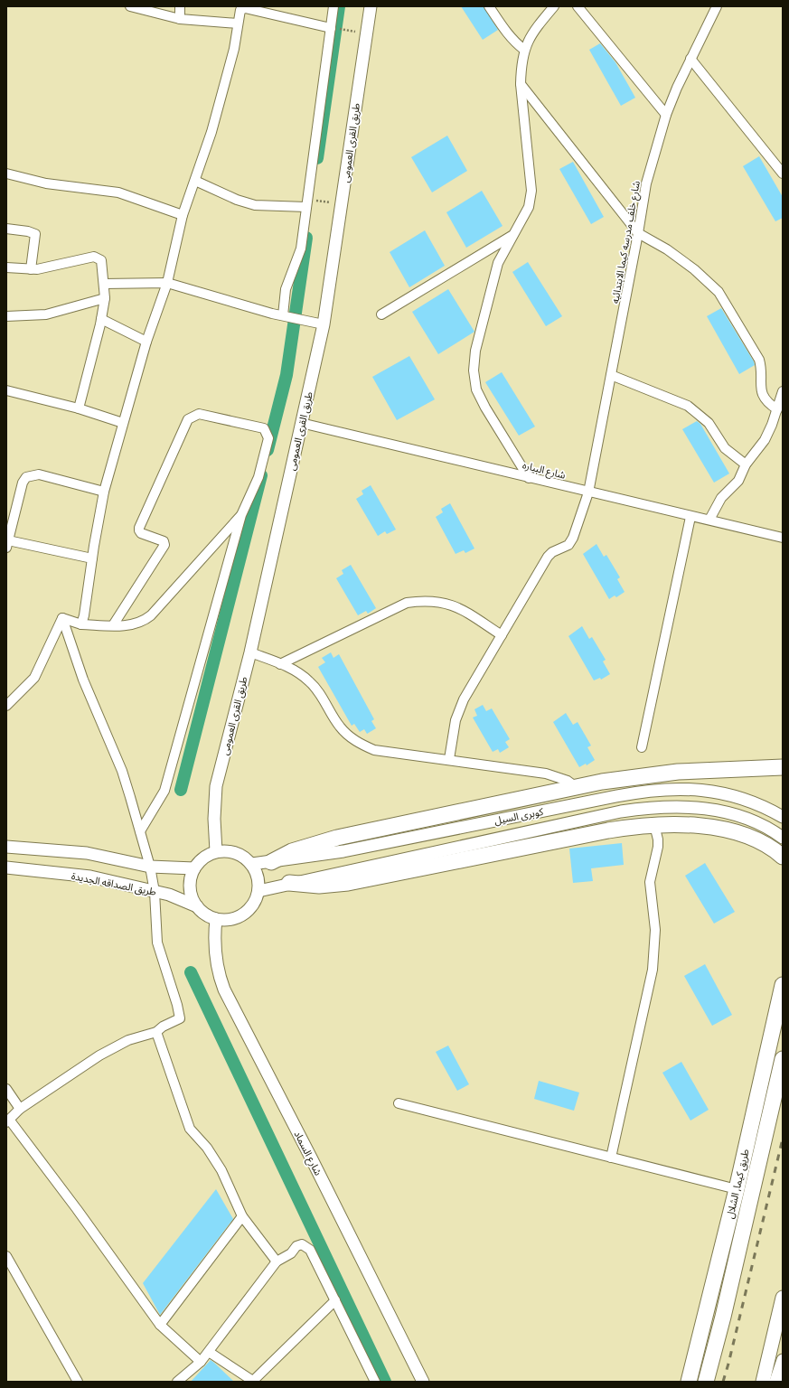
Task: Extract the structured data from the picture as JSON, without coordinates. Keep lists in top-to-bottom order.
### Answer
{
  "streets": {
    "highway": ["طريق كيما, الشلال"],
    "street": [
      "طريق القرى العمومى",
      "شارع خلف مدرسه كيما الابتدائيه",
      "شارع البياره",
      "كوبرى السيل",
      "طريق الصداقه الجديدة",
      "شارع السماد"
    ]
  },
  "crossings": [
    ["طريق القرى العمومى", "شارع البياره"],
    ["طريق القرى العمومى", "كوبرى السيل"],
    ["طريق القرى العمومى", "طريق الصداقه الجديدة"],
    ["طريق القرى العمومى", "شارع السماد"],
    ["شارع خلف مدرسه كيما الابتدائيه", "شارع البياره"],
    ["كوبرى السيل", "طريق الصداقه الجديدة"],
    ["كوبرى السيل", "شارع السماد"],
    ["طريق الصداقه الجديدة", "شارع السماد"]
  ]
}
